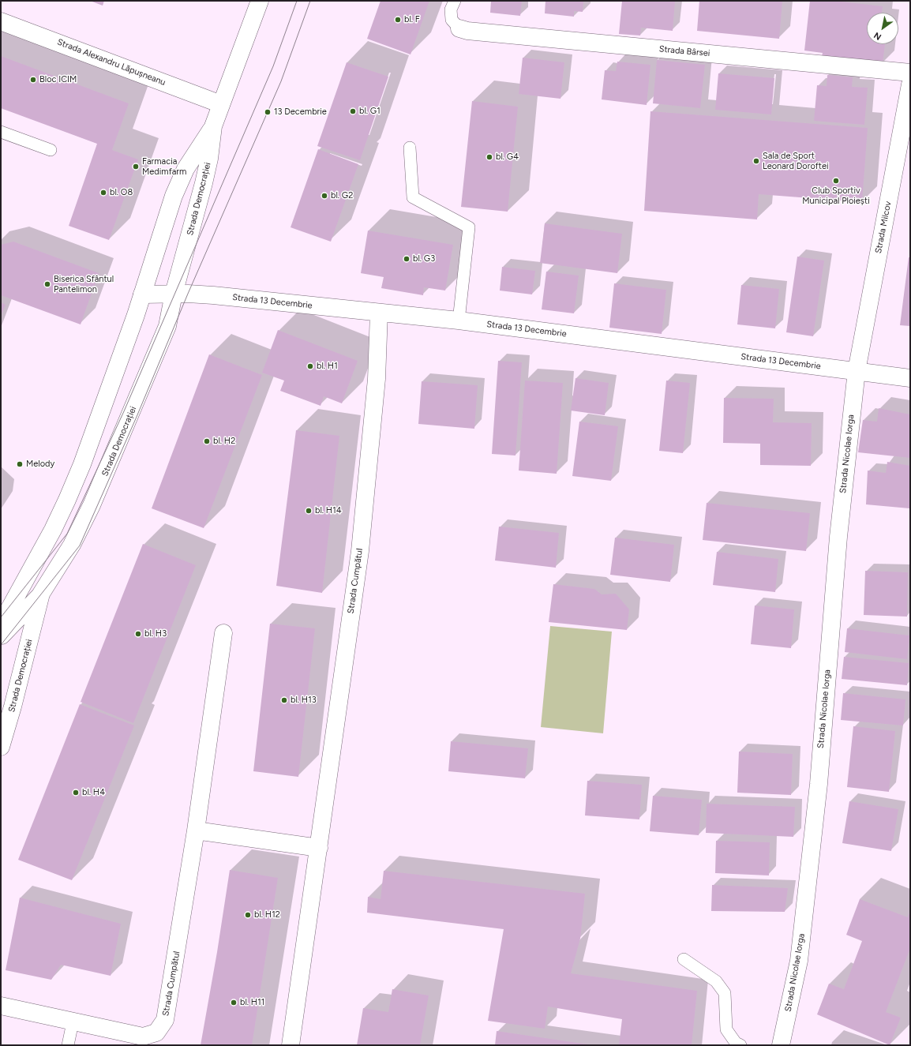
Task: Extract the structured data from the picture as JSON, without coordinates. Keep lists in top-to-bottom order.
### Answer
{
  "streets": {
    "street": [
      "Strada Bârsei",
      "Strada Alexandru Lăpușneanu",
      "Strada Democrației",
      "Strada Milcov",
      "Strada 13 Decembrie",
      "Strada Nicolae Iorga",
      "Strada Cumpătul"
    ]
  },
  "crossings": [
    ["Strada Alexandru Lăpușneanu", "Strada Democrației"],
    ["Strada Democrației", "Strada 13 Decembrie"],
    ["Strada Milcov", "Strada 13 Decembrie"],
    ["Strada Milcov", "Strada Nicolae Iorga"],
    ["Strada 13 Decembrie", "Strada Nicolae Iorga"],
    ["Strada 13 Decembrie", "Strada Cumpătul"]
  ],
  "places": [
    "bl. F",
    "Bloc ICIM",
    "bl. G1",
    "13 Decembrie",
    "bl. G4",
    "Sala de Sport Leonard Doroftei",
    "Farmacia Medimfarm",
    "Club Sportiv Municipal Ploiești",
    "bl. O8",
    "bl. G2",
    "bl. G3",
    "Biserica Sfântul Pantelimon",
    "bl. H1",
    "bl. H2",
    "Melody",
    "bl. H14",
    "bl. H3",
    "bl. H13",
    "bl. H4",
    "bl. H12",
    "bl. H11"
  ],
  "north": "bottom left"
}
